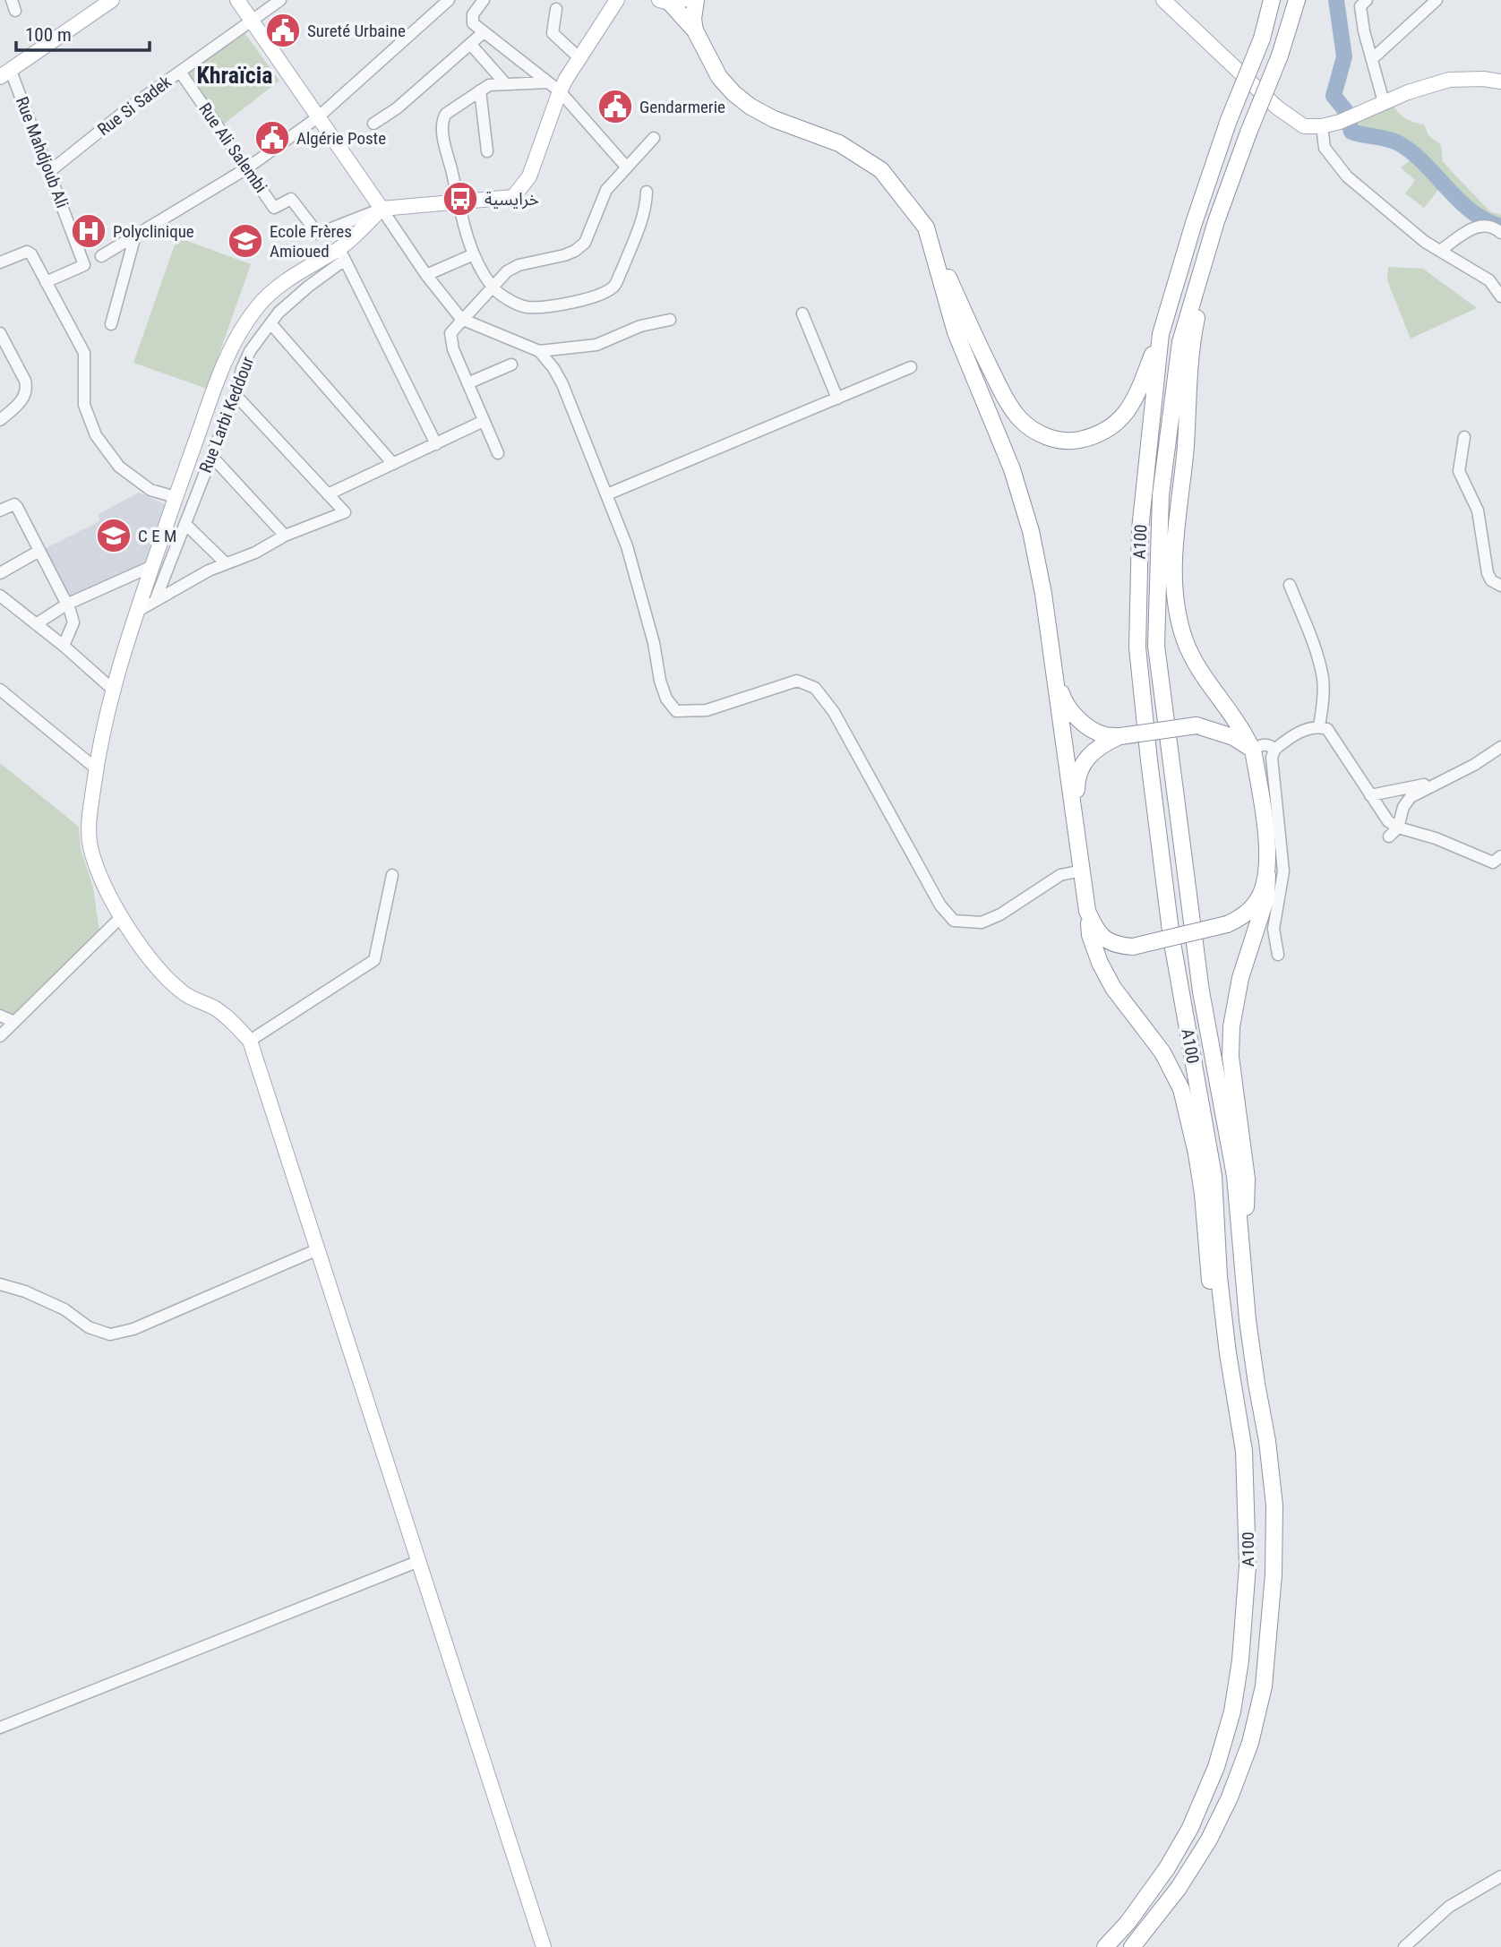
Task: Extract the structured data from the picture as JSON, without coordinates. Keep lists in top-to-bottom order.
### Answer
{
  "streets": {
    "highway": ["A100"],
    "street": [
      "Rue Si Sadek",
      "Rue Ali Salembi",
      "Rue Mahdjoub Ali",
      "Rue Larbi Keddour"
    ]
  },
  "crossings": [
    ["Rue Si Sadek", "Rue Ali Salembi"],
    ["Rue Si Sadek", "Rue Mahdjoub Ali"]
  ],
  "districts": ["Khraïcia"],
  "places": {
    "public building": ["Sureté Urbaine", "Gendarmerie", "Algérie Poste"],
    "bus stop": ["خرايسية"],
    "hospital": ["Polyclinique"],
    "school or university": ["Ecole Frères Amioued", "C E M"]
  },
  "scale_bar": "100 m"
}
